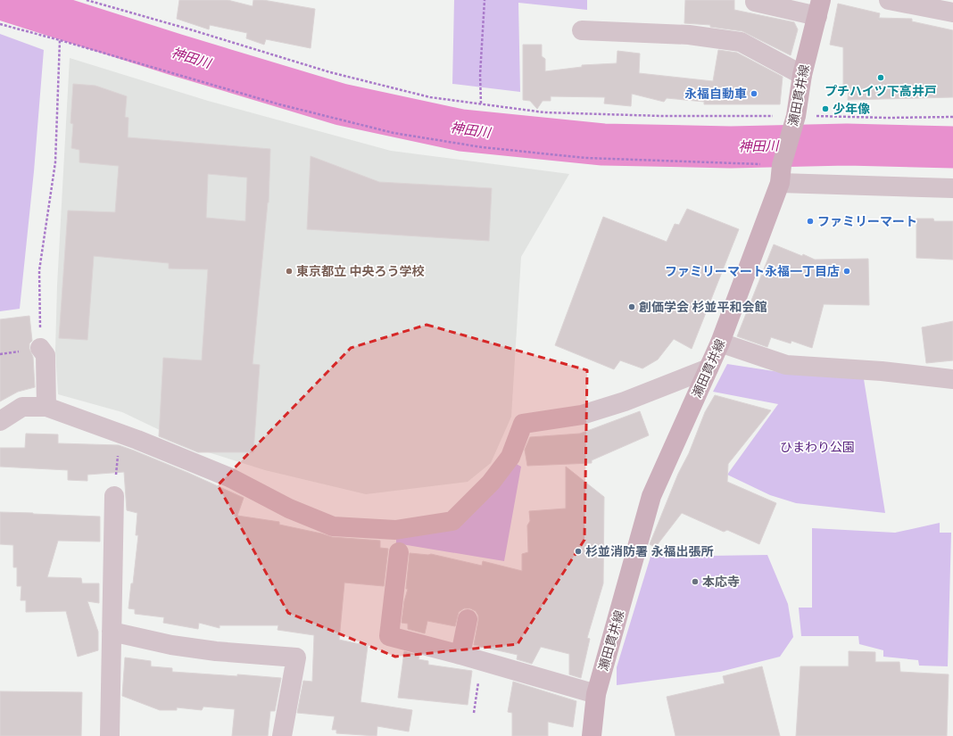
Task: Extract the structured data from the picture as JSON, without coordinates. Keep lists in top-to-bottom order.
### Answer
{
  "streets": {
    "main road": ["瀬田貫井線"]
  },
  "water": ["神田川"],
  "parks": ["ひまわり公園"],
  "places": [
    "プチハイツ下高井戸",
    "永福自動車",
    "少年像",
    "ファミリーマート",
    "東京都立 中央ろう学校",
    "ファミリーマート永福一丁目店",
    "創価学会 杉並平和会館",
    "杉並消防署 永福出張所",
    "本応寺"
  ]
}
